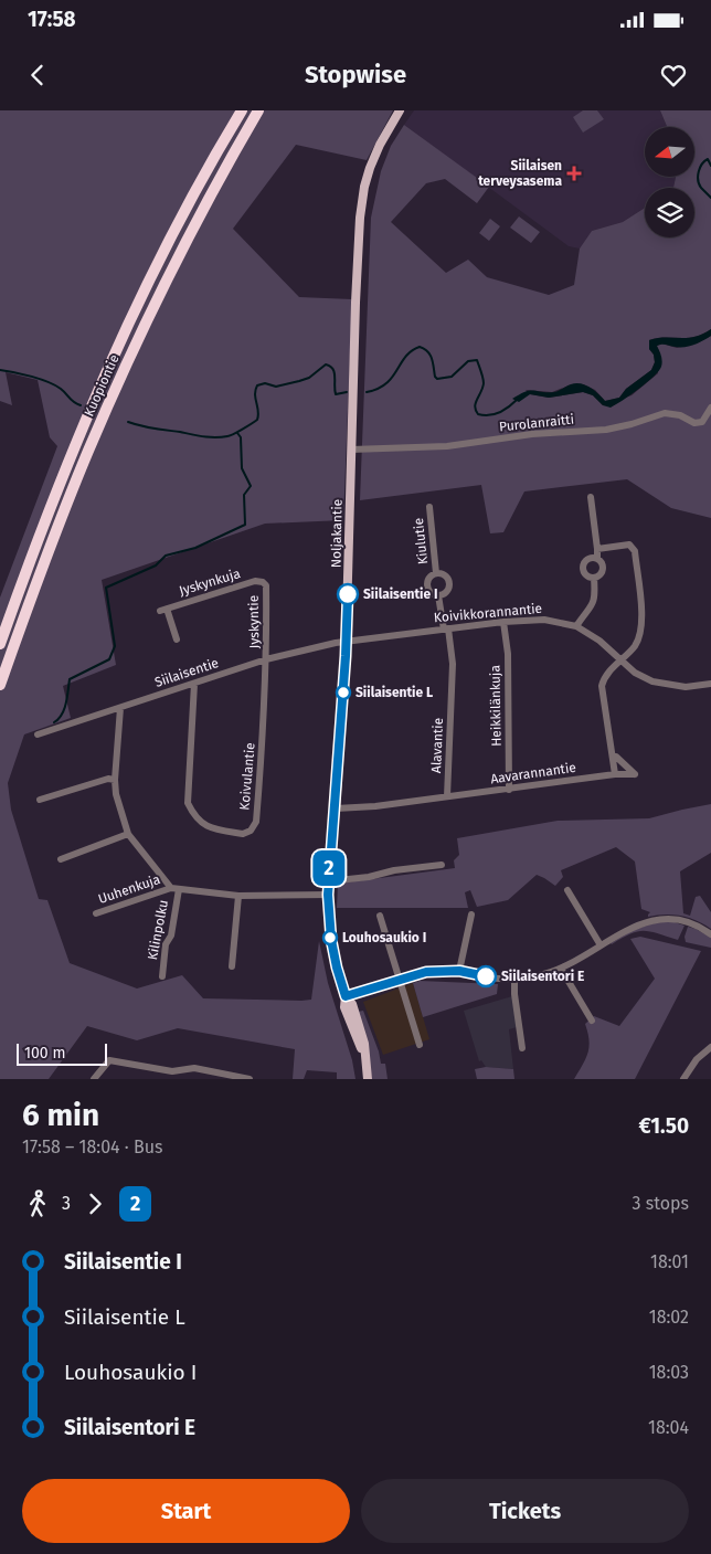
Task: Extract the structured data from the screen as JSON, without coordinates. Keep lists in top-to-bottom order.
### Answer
{
  "streets": {
    "highway": ["Kuopiontie"],
    "main road": ["Noljakantie"],
    "street": [
      "Purolanraitti",
      "Kiulutie",
      "Jyskynkuja",
      "Koivikkorannantie",
      "Jyskyntie",
      "Siilaisentie",
      "Heikkilänkuja",
      "Alavantie",
      "Aavarannantie",
      "Koivulantie",
      "Uuhenkuja",
      "Kilinpolku"
    ]
  },
  "crossings": [
    ["Purolanraitti", "Noljakantie"],
    ["Noljakantie", "Koivikkorannantie"],
    ["Noljakantie", "Siilaisentie"],
    ["Noljakantie", "Aavarannantie"],
    ["Jyskynkuja", "Jyskyntie"],
    ["Koivikkorannantie", "Siilaisentie"],
    ["Koivikkorannantie", "Heikkilänkuja"],
    ["Koivikkorannantie", "Alavantie"],
    ["Jyskyntie", "Siilaisentie"],
    ["Jyskyntie", "Koivulantie"],
    ["Siilaisentie", "Koivulantie"],
    ["Heikkilänkuja", "Aavarannantie"],
    ["Alavantie", "Aavarannantie"],
    ["Uuhenkuja", "Kilinpolku"]
  ],
  "places": {
    "health": ["Siilaisen terveysasema"],
    "other": [
      "Siilaisentie I",
      "Siilaisentie L",
      "Louhosaukio I",
      "Siilaisentori E"
    ]
  },
  "lines": ["bus line 2"],
  "scale_bar": "100 m",
  "north": "left",
  "page": {
    "status": "17:58",
    "header": "Stopwise",
    "on_map": "2",
    "scale": "100 m",
    "heading": ["6 min", "17:58 – 18:04 · Bus", "€1.50"],
    "legs": ["3", "2", "3 stops"],
    "list": [
      {
        "name": "Siilaisentie I",
        "value": "18:01"
      },
      {
        "name": "Siilaisentie L",
        "value": "18:02"
      },
      {
        "name": "Louhosaukio I",
        "value": "18:03"
      },
      {
        "name": "Siilaisentori E",
        "value": "18:04"
      }
    ],
    "buttons": ["Start", "Tickets"]
  }
}
